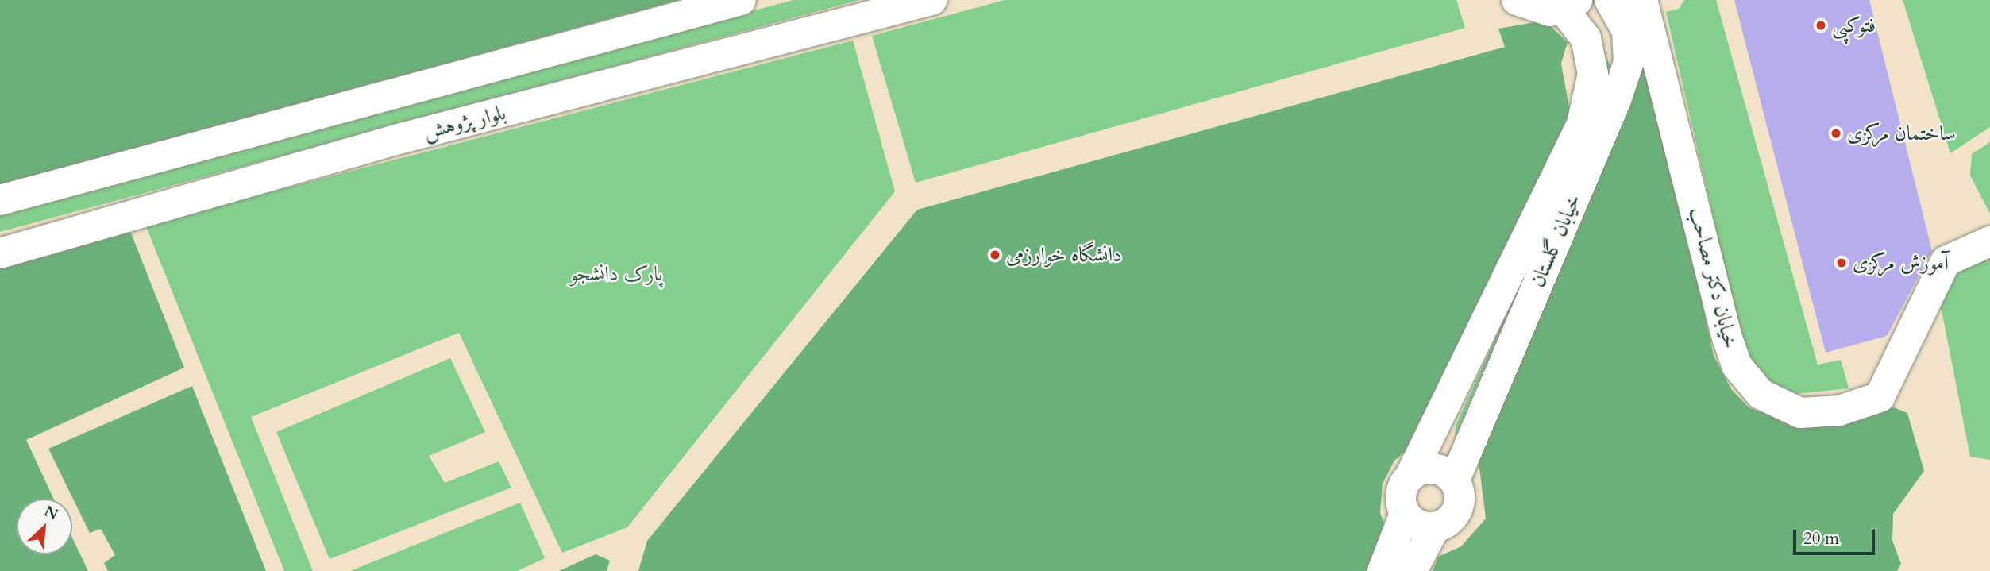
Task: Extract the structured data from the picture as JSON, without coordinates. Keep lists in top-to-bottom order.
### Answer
{
  "streets": {
    "lane": ["بلوار پژوهش", "خیابان گلستان", "خیابان دکتر مصاحب"]
  },
  "parks": ["پارک دانشجو"],
  "places": [
    "فتوکپی",
    "ساختمان مرکزی",
    "دانشگاه خوارزمی",
    "آموزش مرکزی"
  ],
  "scale_bar": "20 m",
  "north": "top right"
}
